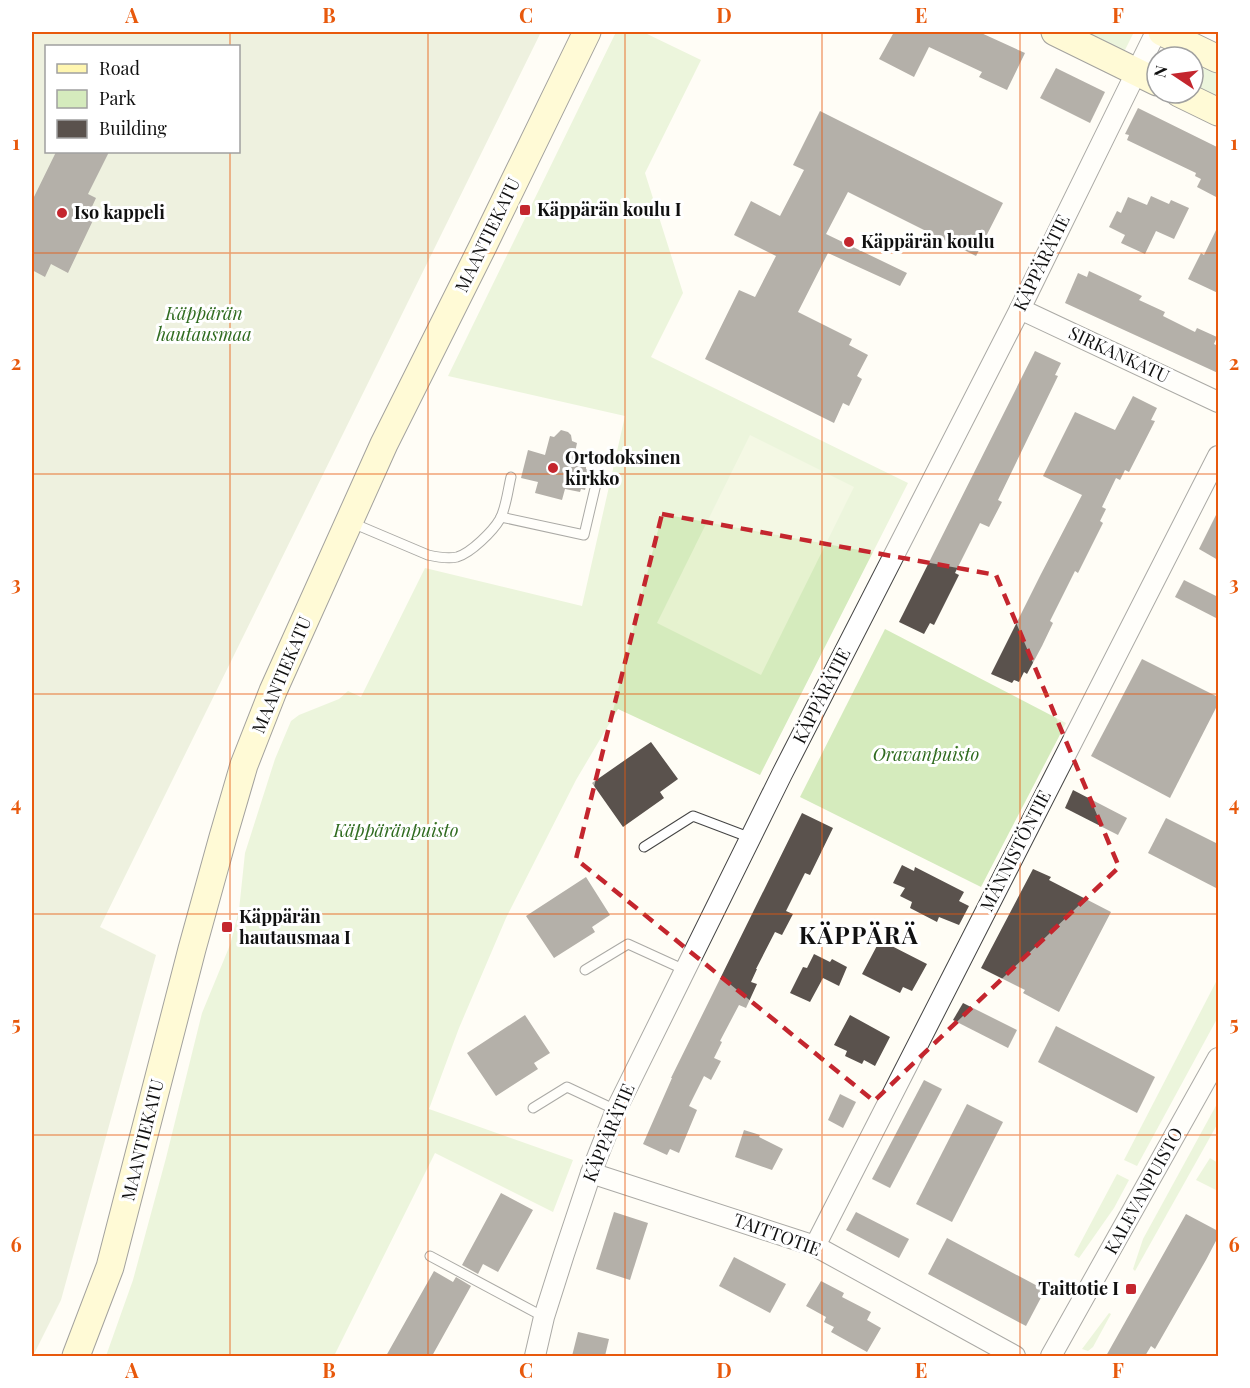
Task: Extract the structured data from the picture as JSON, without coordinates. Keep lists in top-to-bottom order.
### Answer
{
  "streets": {
    "main road": ["MAANTIEKATU"],
    "street": [
      "KÄPPÄRÄTIE",
      "SIRKANKATU",
      "MÄNNISTÖNTIE",
      "KALEVANPUISTO",
      "TAITTOTIE"
    ]
  },
  "crossings": [
    ["KÄPPÄRÄTIE", "SIRKANKATU"],
    ["KÄPPÄRÄTIE", "TAITTOTIE"],
    ["MÄNNISTÖNTIE", "TAITTOTIE"]
  ],
  "districts": ["KÄPPÄRÄ"],
  "parks": ["Käppärän hautausmaa", "Oravanpuisto", "Käppäränpuisto"],
  "places": {
    "transit": ["Käppärän koulu I", "Käppärän hautausmaa I", "Taittotie I"],
    "other": ["Iso kappeli", "Käppärän koulu", "Ortodoksinen kirkko"]
  },
  "legend": ["Road", "Park", "Building"],
  "north": "left",
  "grid": {
    "columns": [
      "A",
      "B",
      "C",
      "D",
      "E",
      "F"
    ],
    "rows": [
      "1",
      "2",
      "3",
      "4",
      "5",
      "6"
    ]
  }
}
